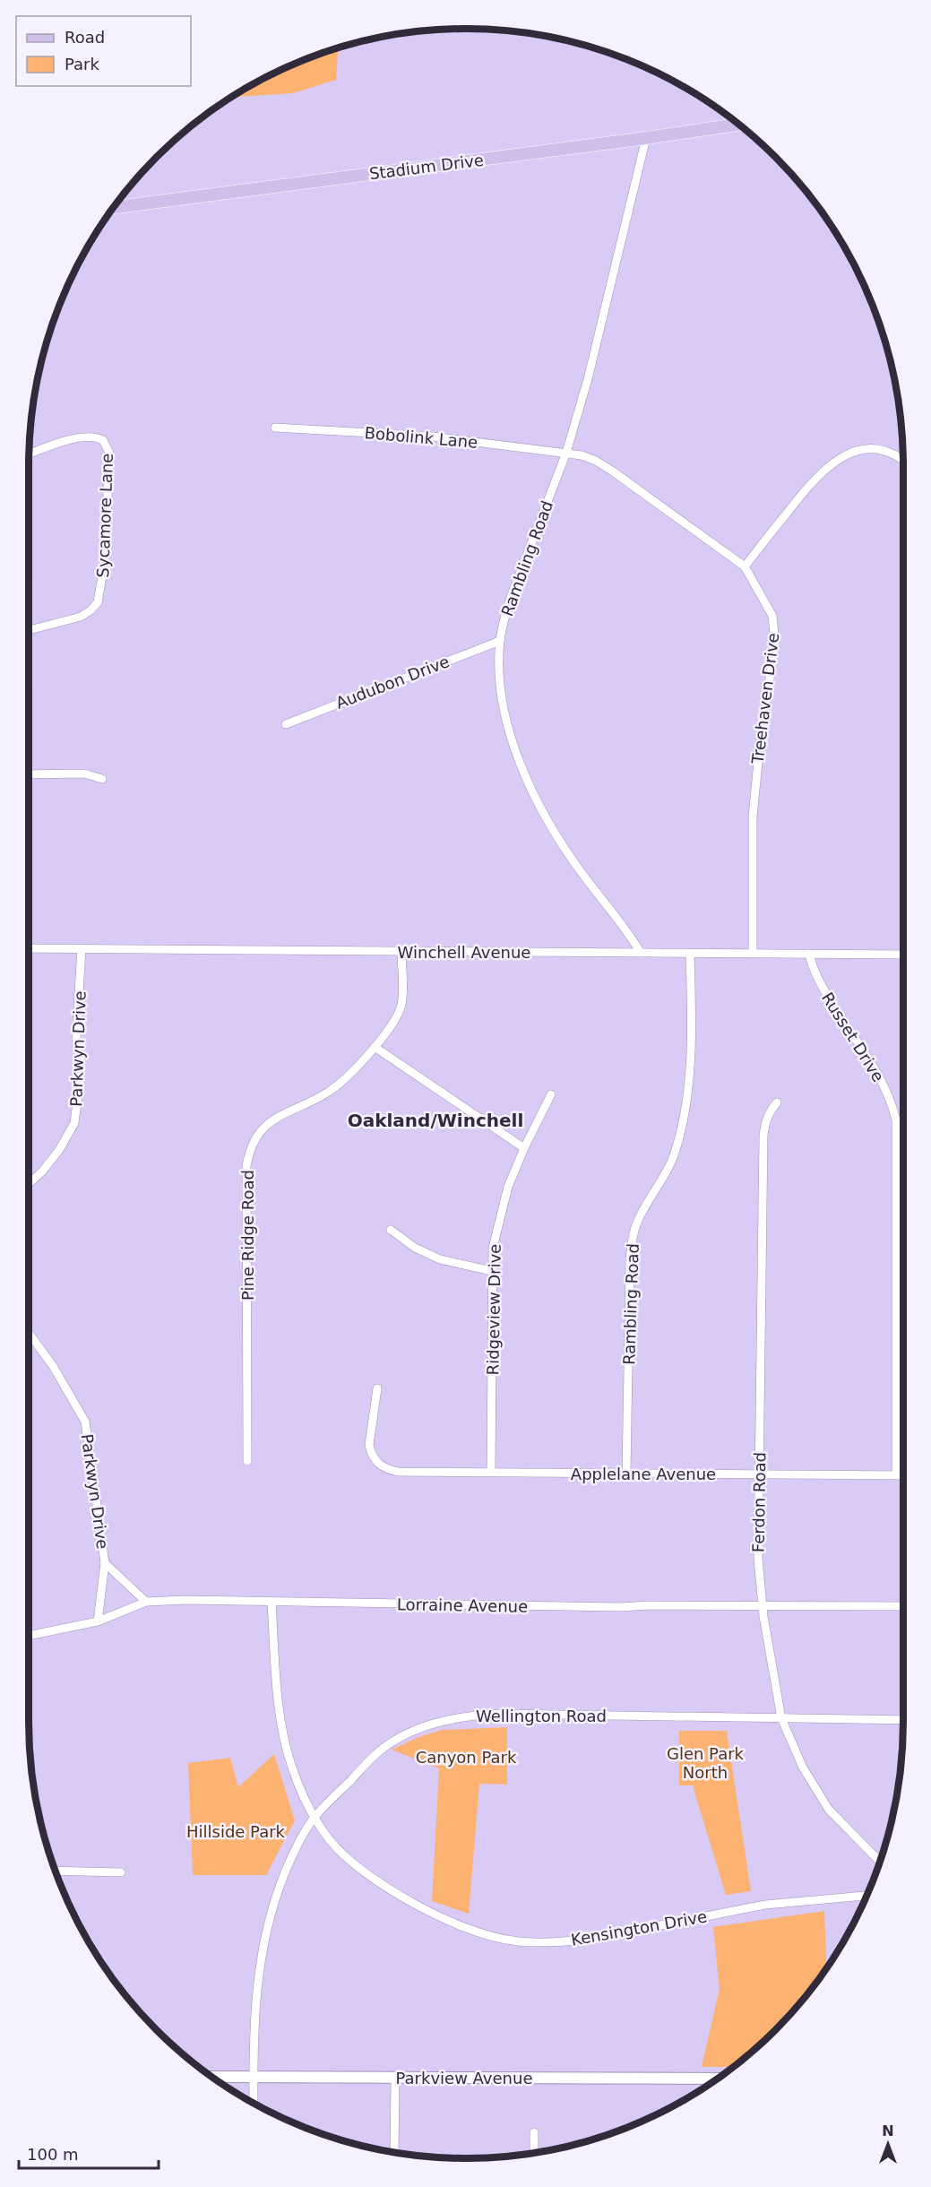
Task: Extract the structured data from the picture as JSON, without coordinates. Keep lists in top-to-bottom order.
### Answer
{
  "streets": {
    "main road": ["Stadium Drive"],
    "street": [
      "Bobolink Lane",
      "Sycamore Lane",
      "Rambling Road",
      "Audubon Drive",
      "Treehaven Drive",
      "Winchell Avenue",
      "Russet Drive",
      "Parkwyn Drive",
      "Pine Ridge Road",
      "Ridgeview Drive",
      "Applelane Avenue",
      "Ferdon Road",
      "Lorraine Avenue",
      "Wellington Road",
      "Kensington Drive",
      "Parkview Avenue"
    ]
  },
  "crossings": [
    ["Stadium Drive", "Rambling Road"],
    ["Bobolink Lane", "Rambling Road"],
    ["Bobolink Lane", "Treehaven Drive"],
    ["Rambling Road", "Audubon Drive"],
    ["Rambling Road", "Treehaven Drive"],
    ["Rambling Road", "Winchell Avenue"],
    ["Rambling Road", "Applelane Avenue"],
    ["Treehaven Drive", "Winchell Avenue"],
    ["Winchell Avenue", "Russet Drive"],
    ["Winchell Avenue", "Parkwyn Drive"],
    ["Winchell Avenue", "Pine Ridge Road"],
    ["Russet Drive", "Applelane Avenue"],
    ["Parkwyn Drive", "Lorraine Avenue"],
    ["Ridgeview Drive", "Applelane Avenue"],
    ["Applelane Avenue", "Ferdon Road"],
    ["Ferdon Road", "Lorraine Avenue"],
    ["Ferdon Road", "Wellington Road"],
    ["Lorraine Avenue", "Kensington Drive"],
    ["Wellington Road", "Kensington Drive"],
    ["Wellington Road", "Parkview Avenue"]
  ],
  "districts": ["Oakland/Winchell"],
  "parks": ["Glen Park North", "Canyon Park", "Hillside Park"],
  "legend": ["Road", "Park"],
  "scale_bar": "100 m",
  "north": "top"
}
